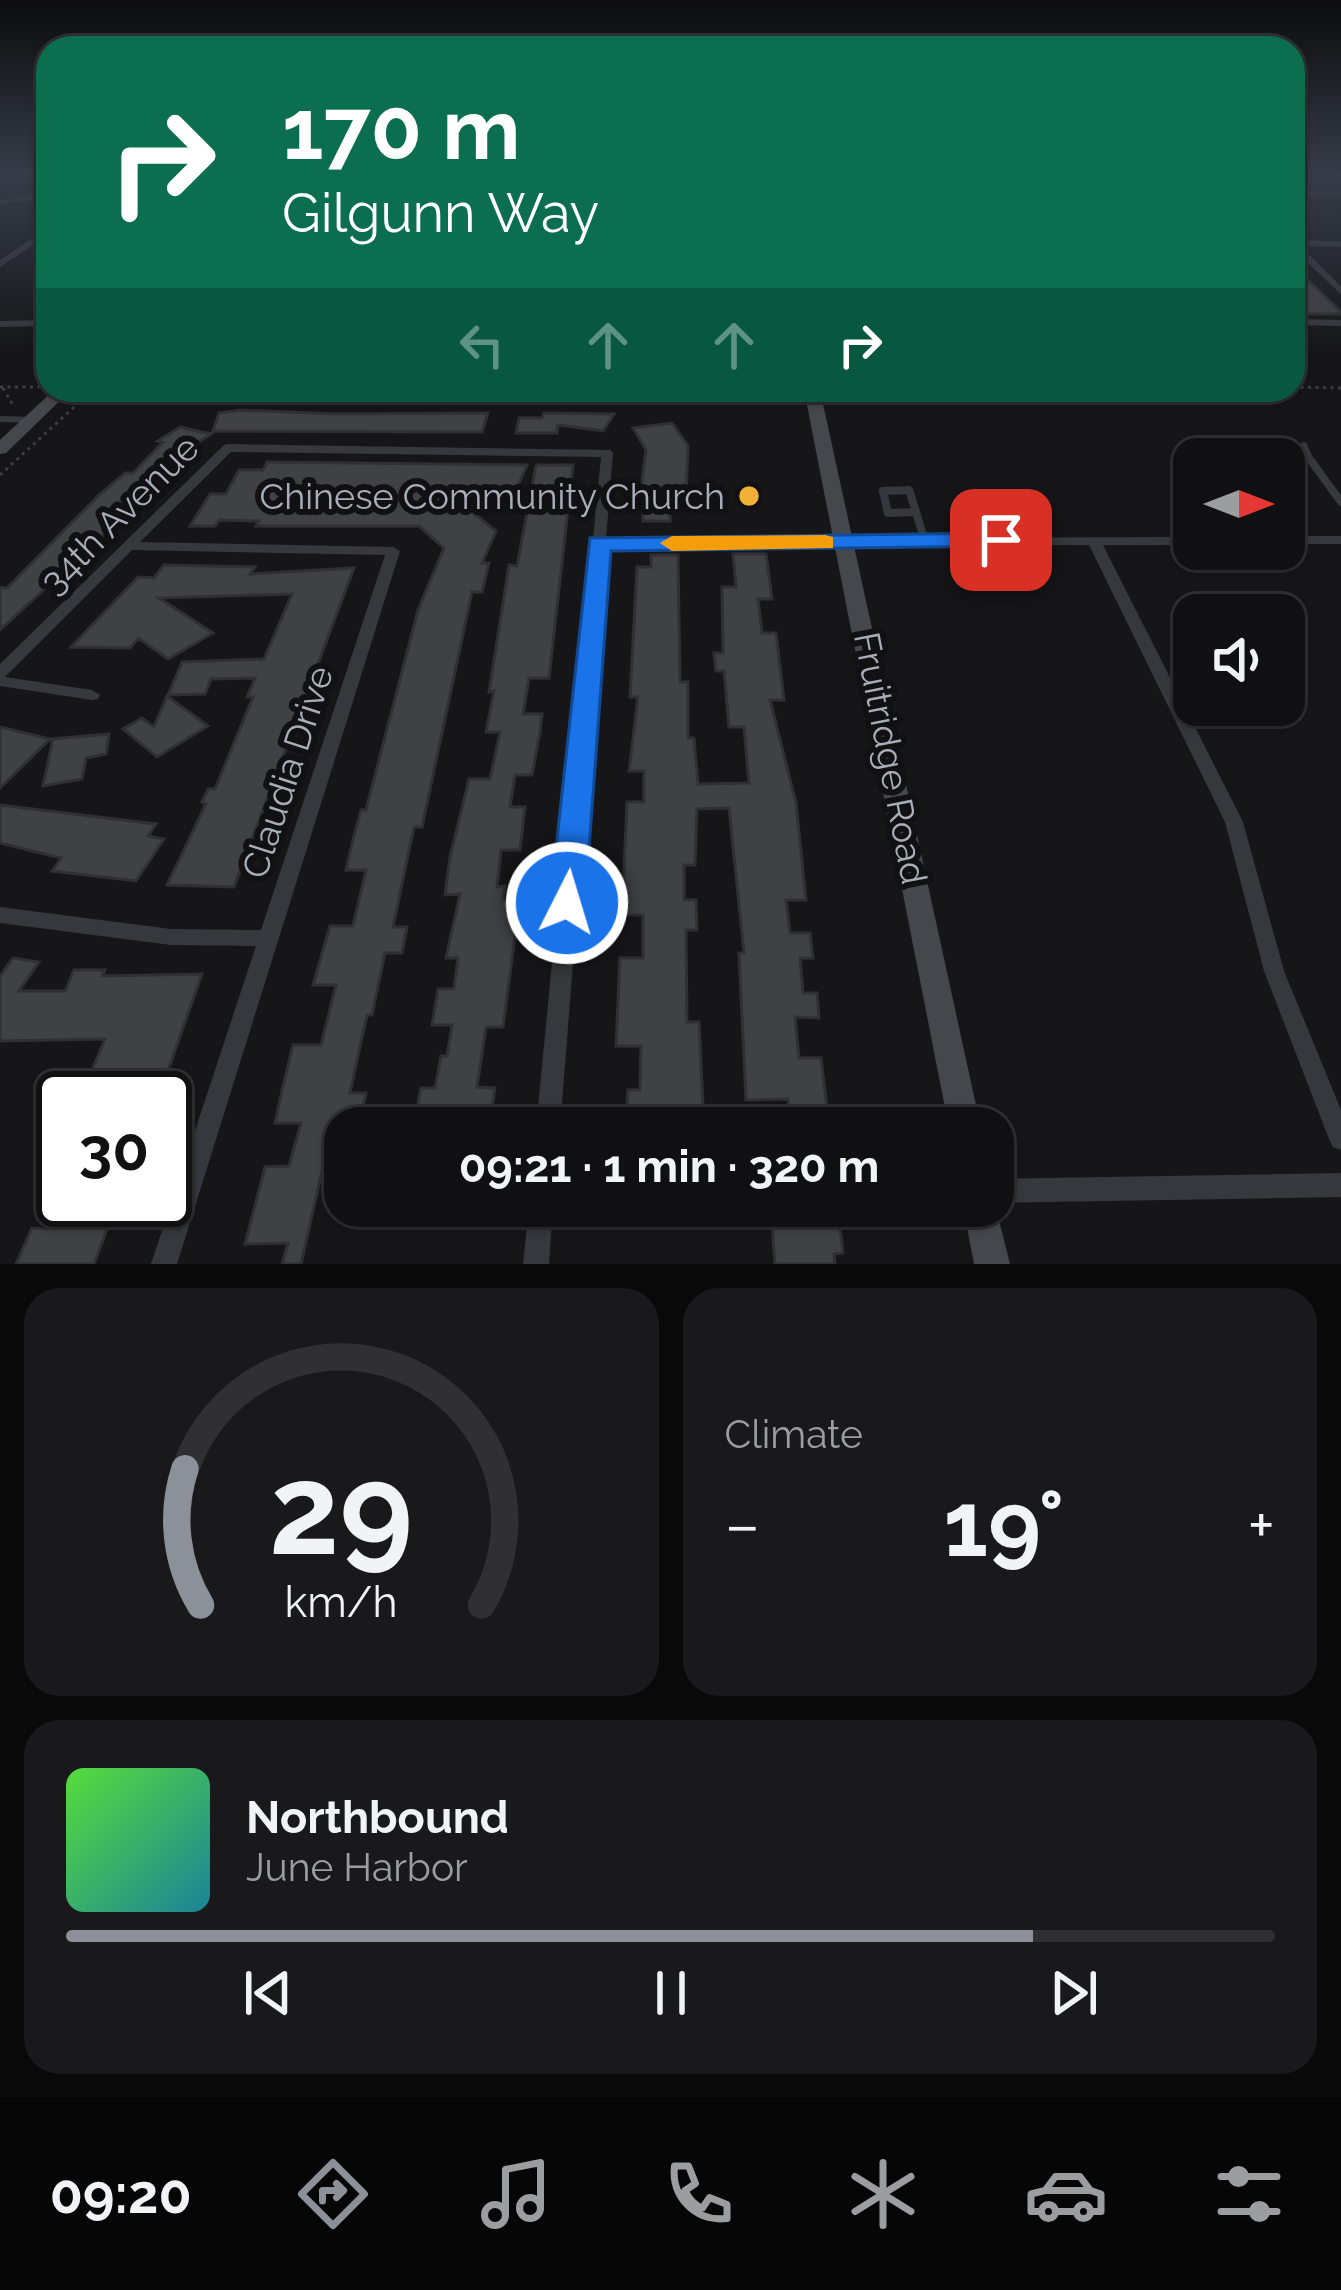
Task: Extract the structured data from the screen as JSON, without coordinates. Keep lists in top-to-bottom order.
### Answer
{
  "streets": {
    "main road": ["Fruitridge Road"],
    "street": ["34th Avenue", "Claudia Drive"]
  },
  "crossings": [
    ["34th Avenue", "Claudia Drive"]
  ],
  "places": ["Chinese Community Church"],
  "north": "right",
  "page": {
    "turn": ["170 m", "Gilgunn Way"],
    "limit": "30",
    "trip": "09:21 · 1 min · 320 m",
    "tile": "Climate",
    "heat": ["−", "19°", "+"],
    "song": ["Northbound", "June Harbor"],
    "tabs": "09:20",
    "gauge": ["29", "km/h"]
  }
}
